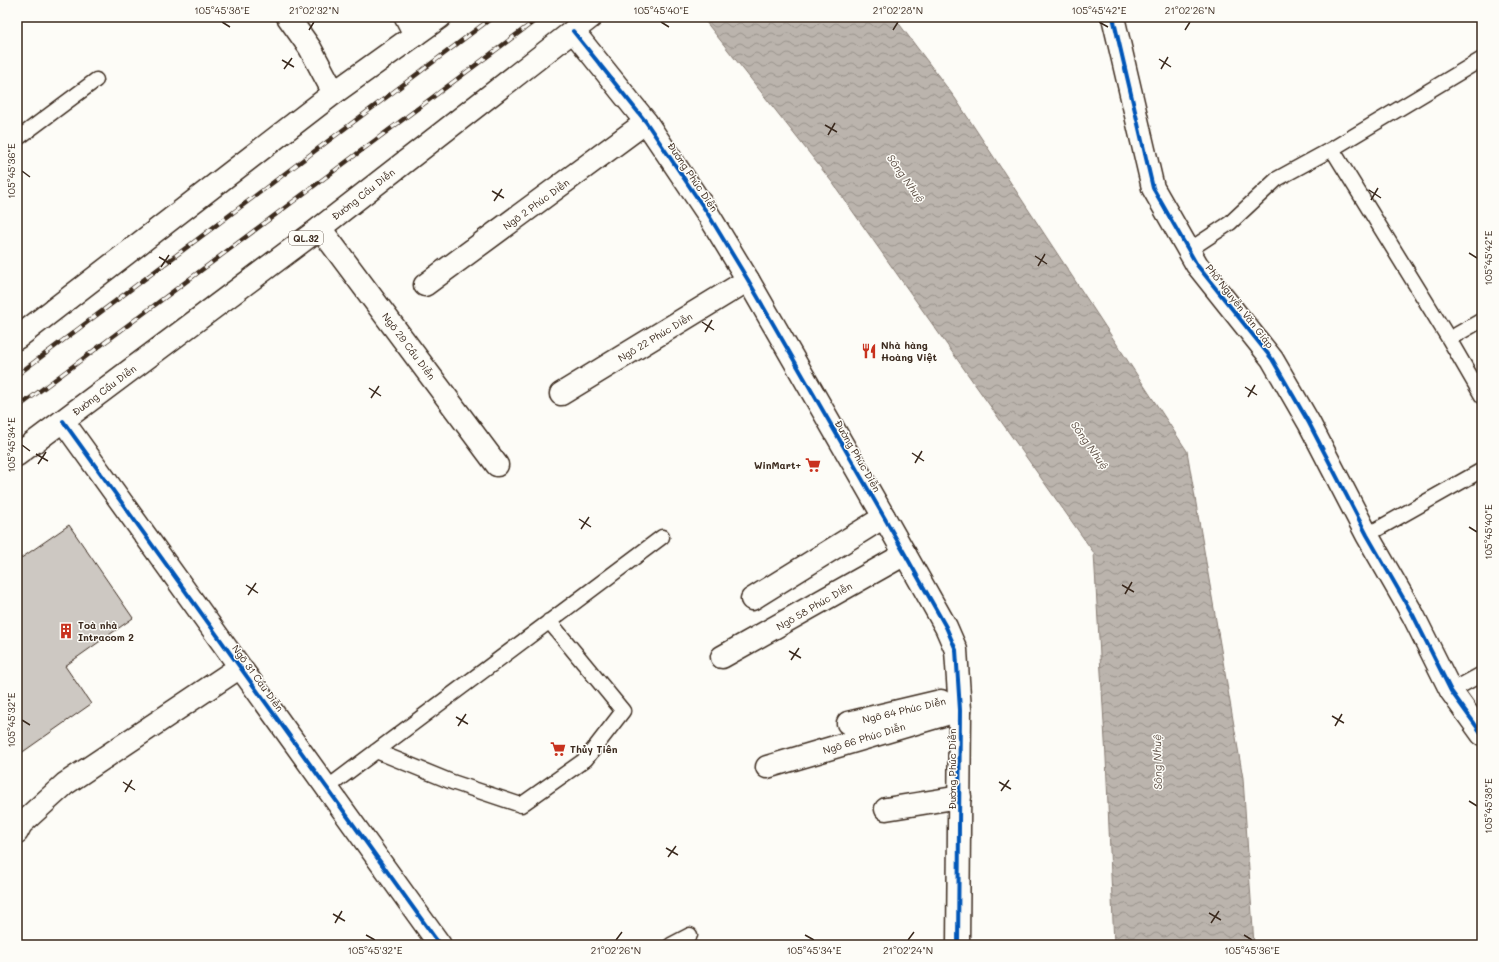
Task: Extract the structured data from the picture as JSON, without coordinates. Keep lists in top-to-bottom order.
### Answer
{
  "streets": {
    "main road": [
      "Đường Phúc Diễn",
      "Đường Cầu Diễn",
      "Ngõ 2 Phúc Diễn",
      "QL.32",
      "Phố Nguyễn Văn Giáp",
      "Ngõ 22 Phúc Diễn",
      "Ngõ 29 Cầu Diễn",
      "Ngõ 58 Phúc Diễn",
      "Ngõ 31 Cầu Diễn",
      "Ngõ 64 Phúc Diễn",
      "Ngõ 66 Phúc Diễn"
    ]
  },
  "crossings": [
    ["Đường Phúc Diễn", "Đường Cầu Diễn"],
    ["Đường Phúc Diễn", "Ngõ 2 Phúc Diễn"],
    ["Đường Phúc Diễn", "Ngõ 22 Phúc Diễn"],
    ["Đường Phúc Diễn", "Ngõ 58 Phúc Diễn"],
    ["Đường Phúc Diễn", "Ngõ 64 Phúc Diễn"],
    ["Đường Phúc Diễn", "Ngõ 66 Phúc Diễn"],
    ["Đường Cầu Diễn", "Ngõ 29 Cầu Diễn"],
    ["Đường Cầu Diễn", "Ngõ 31 Cầu Diễn"],
    ["Ngõ 64 Phúc Diễn", "Ngõ 66 Phúc Diễn"]
  ],
  "water": ["Sông Nhuệ"],
  "places": {
    "restaurant": ["Nhà hàng Hoàng Việt"],
    "supermarket": ["WinMart+", "Thủy Tiên"],
    "building": ["Toà nhà Intracom 2"]
  },
  "coordinates": [
    "105°45'38\"E",
    "21°02'32\"N",
    "105°45'40\"E",
    "21°02'28\"N",
    "105°45'42\"E",
    "21°02'26\"N",
    "105°45'36\"E",
    "105°45'34\"E",
    "105°45'32\"E",
    "21°02'24\"N"
  ]
}
